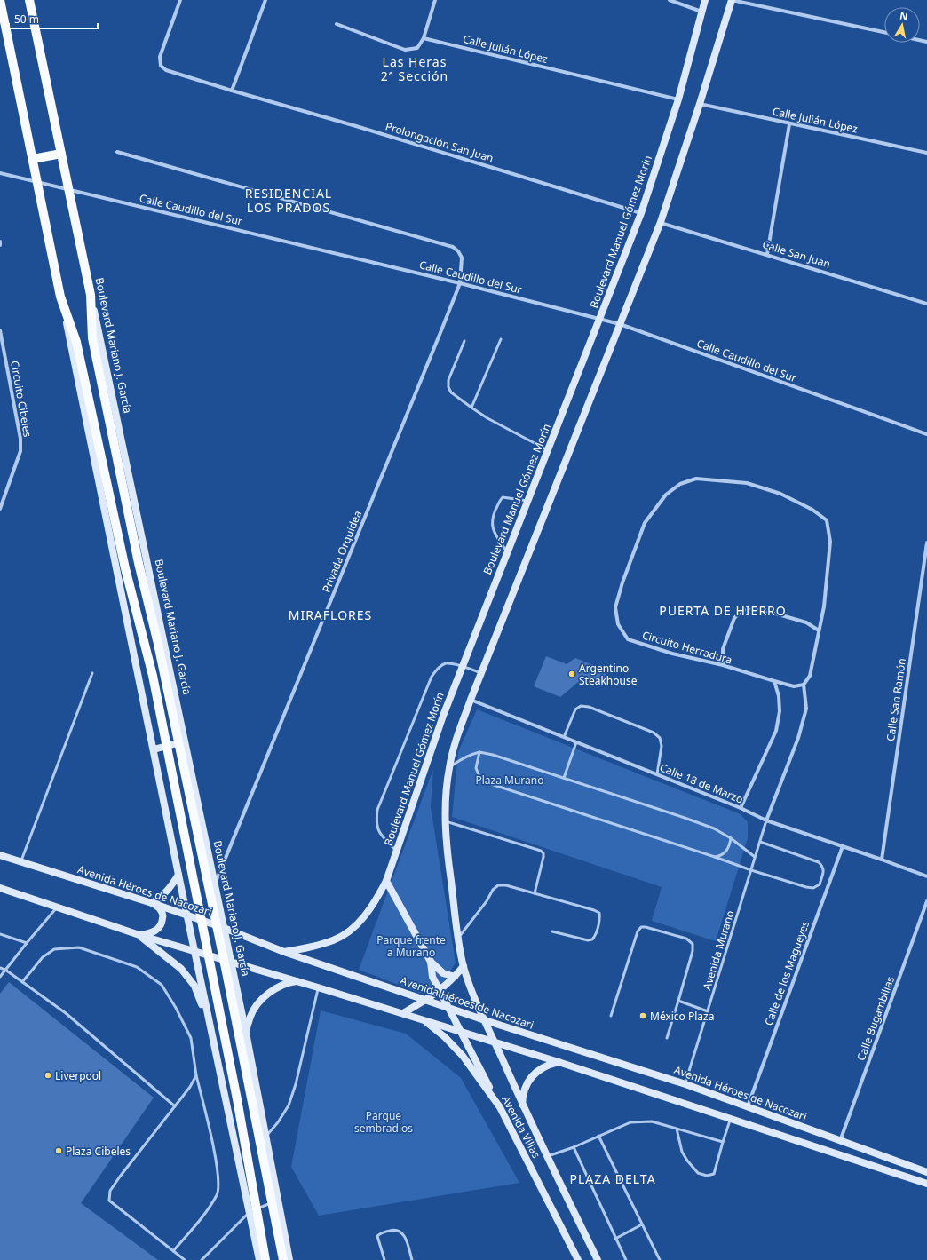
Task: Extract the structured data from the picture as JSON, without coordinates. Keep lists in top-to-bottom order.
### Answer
{
  "streets": {
    "main road": [
      "Boulevard Manuel Gómez Morín",
      "Boulevard Mariano J. García",
      "Avenida Héroes de Nacozari",
      "Avenida Villas"
    ],
    "street": [
      "Calle Julián López",
      "Prolongación San Juan",
      "Calle Caudillo del Sur",
      "Calle San Juan",
      "Circuito Cibeles",
      "Privada Orquídea",
      "Circuito Herradura",
      "Calle San Ramón",
      "Calle 18 de Marzo",
      "Calle de los Magueyes",
      "Calle Bugambilias"
    ],
    "lane": ["Avenida Murano"]
  },
  "crossings": [
    ["Calle Julián López", "Boulevard Manuel Gómez Morín"],
    ["Prolongación San Juan", "Boulevard Manuel Gómez Morín"],
    ["Calle Caudillo del Sur", "Boulevard Manuel Gómez Morín"],
    ["Calle Caudillo del Sur", "Boulevard Mariano J. García"],
    ["Calle Caudillo del Sur", "Privada Orquídea"],
    ["Boulevard Manuel Gómez Morín", "Avenida Héroes de Nacozari"],
    ["Boulevard Mariano J. García", "Privada Orquídea"],
    ["Boulevard Mariano J. García", "Avenida Héroes de Nacozari"],
    ["Calle San Ramón", "Calle 18 de Marzo"],
    ["Calle 18 de Marzo", "Avenida Murano"],
    ["Calle 18 de Marzo", "Calle de los Magueyes"],
    ["Avenida Héroes de Nacozari", "Avenida Murano"],
    ["Avenida Héroes de Nacozari", "Calle de los Magueyes"],
    ["Avenida Héroes de Nacozari", "Calle Bugambilias"],
    ["Avenida Héroes de Nacozari", "Avenida Villas"]
  ],
  "districts": [
    "Las Heras 2ª Sección",
    "RESIDENCIAL LOS PRADOS",
    "PUERTA DE HIERRO",
    "MIRAFLORES",
    "PLAZA DELTA"
  ],
  "parks": ["Plaza Murano", "Parque frente a Murano", "Parque sembradios"],
  "places": [
    "Argentino Steakhouse",
    "México Plaza",
    "Liverpool",
    "Plaza Cibeles"
  ],
  "scale_bar": "50 m",
  "north": "top"
}
